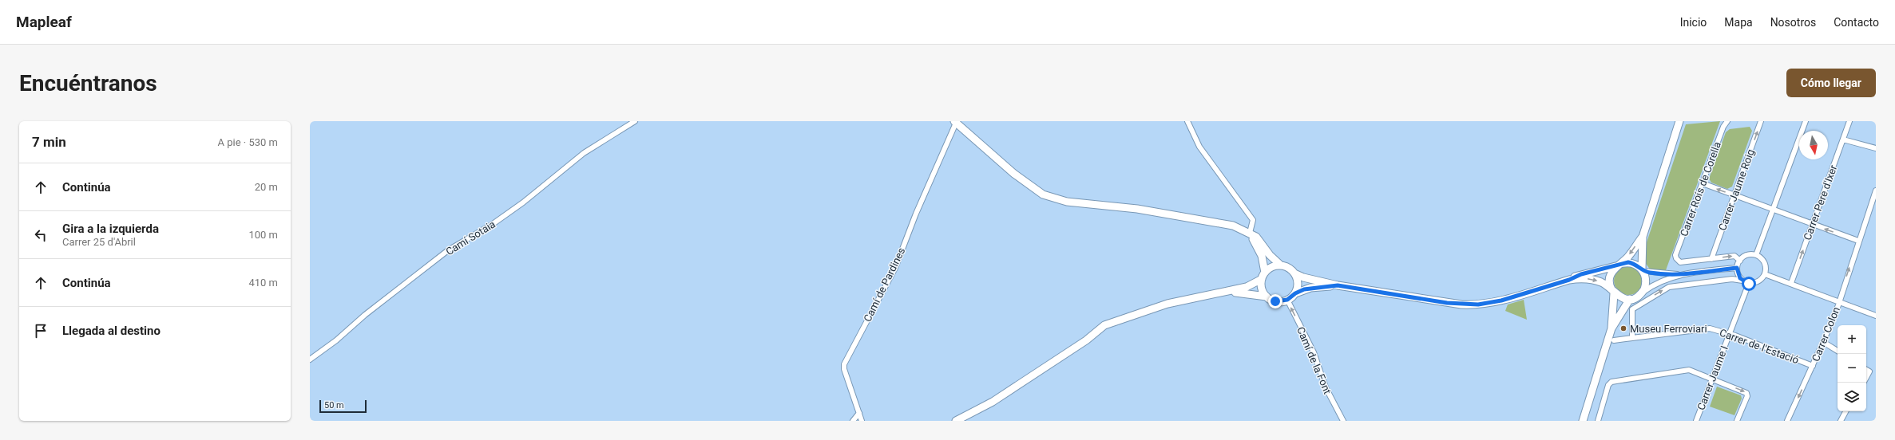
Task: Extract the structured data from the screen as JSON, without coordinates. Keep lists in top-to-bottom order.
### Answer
{
  "streets": {
    "street": [
      "Carrer Roís de Corella",
      "Carrer Jaume Roig",
      "Carrer Pere d'Ixer",
      "Camí Sotaia",
      "Camí de Pardines",
      "Carrer Colon",
      "Carrer de l'Estació",
      "Camí de la Font",
      "Carrer Jaume I"
    ]
  },
  "crossings": [
    ["Carrer Roís de Corella", "Carrer Jaume Roig"],
    ["Carrer Colon", "Carrer de l'Estació"],
    ["Carrer de l'Estació", "Carrer Jaume I"]
  ],
  "one_way": ["Camí de la Font"],
  "places": ["Museu Ferroviari"],
  "scale_bar": "50 m",
  "north": "bottom",
  "page": {
    "header": "Mapleaf",
    "nav": [
      "Inicio",
      "Mapa",
      "Nosotros",
      "Contacto"
    ],
    "buttons": "Cómo llegar",
    "title": "Encuéntranos",
    "heading": ["7 min", "A pie · 530 m"],
    "list": [
      ["Continúa", "20 m"],
      ["Gira a la izquierda", "Carrer 25 d'Abril", "100 m"],
      ["Continúa", "410 m"],
      "Llegada al destino"
    ],
    "map_buttons": ["+", "−"],
    "scale": "50 m"
  }
}
